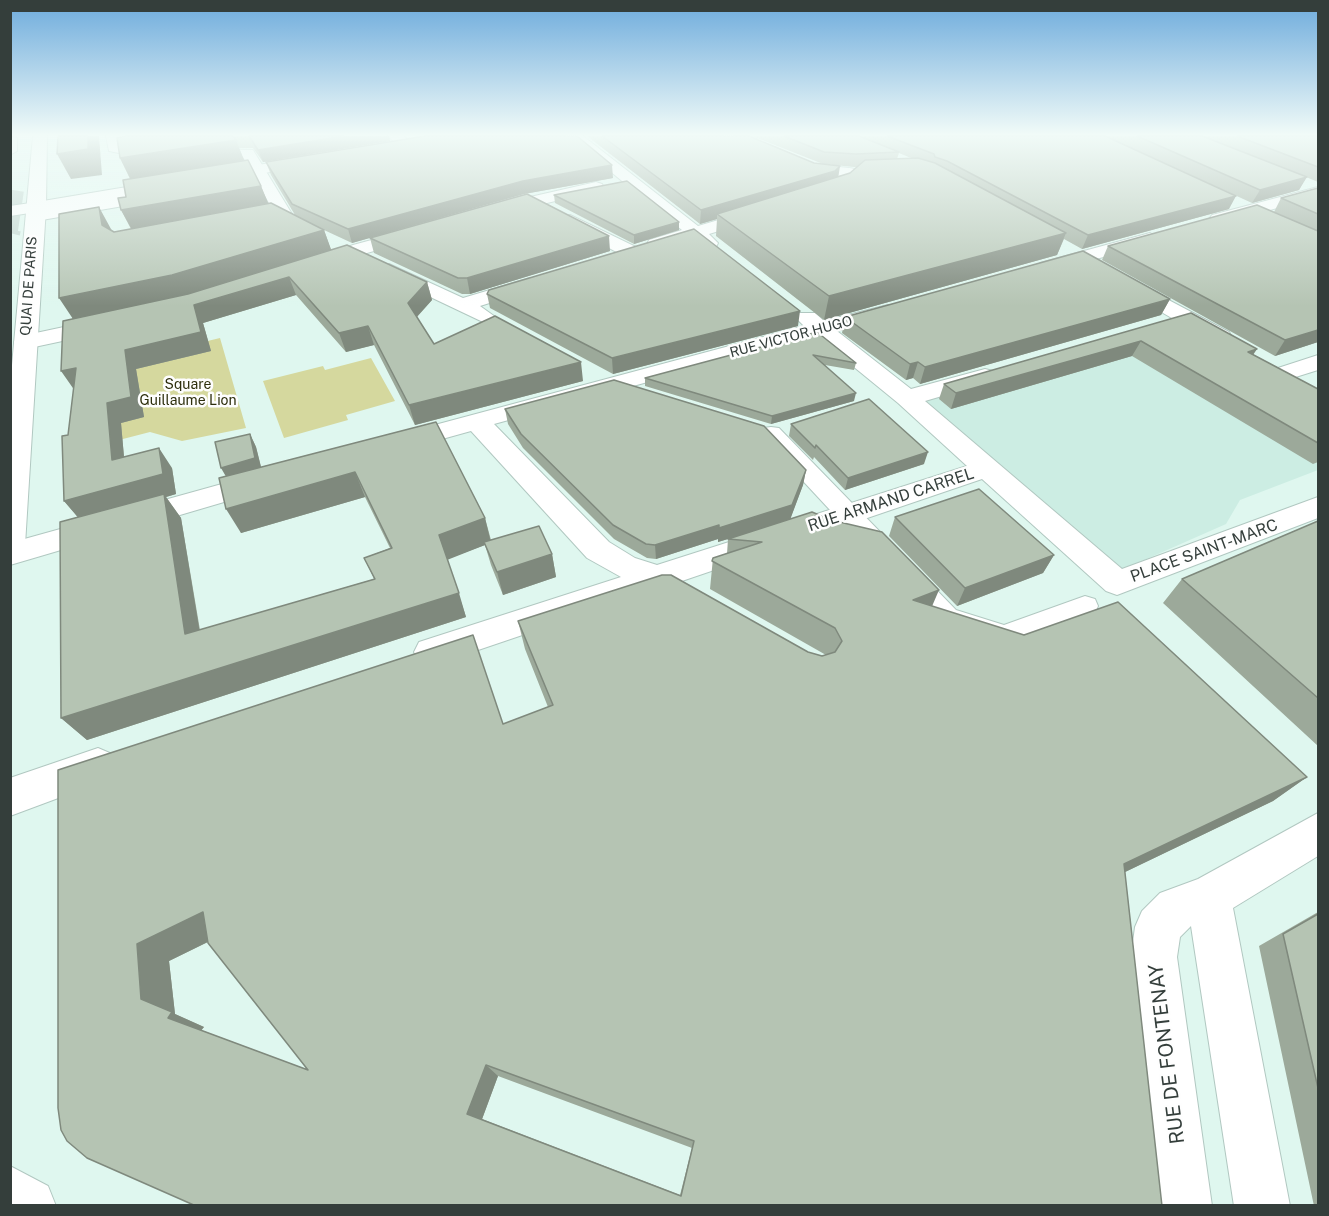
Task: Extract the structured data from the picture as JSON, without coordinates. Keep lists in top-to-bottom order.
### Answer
{
  "streets": {
    "street": [
      "QUAI DE PARIS",
      "RUE VICTOR HUGO",
      "RUE ARMAND CARREL",
      "PLACE SAINT-MARC",
      "RUE DE FONTENAY"
    ]
  },
  "crossings": [
    ["RUE VICTOR HUGO", "PLACE SAINT-MARC"],
    ["RUE ARMAND CARREL", "PLACE SAINT-MARC"]
  ],
  "parks": ["Square Guillaume Lion"]
}
